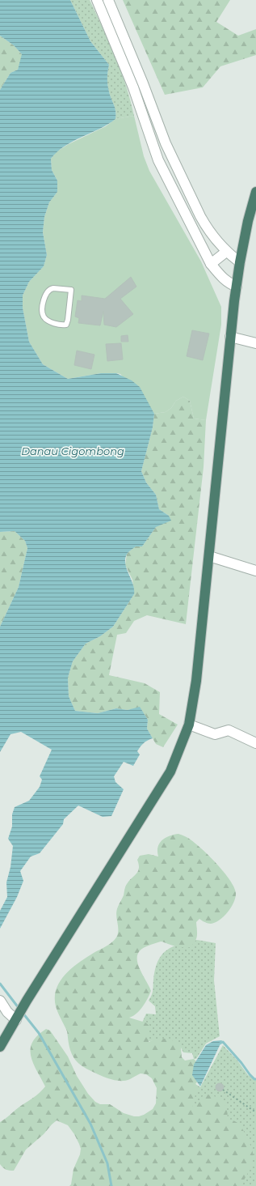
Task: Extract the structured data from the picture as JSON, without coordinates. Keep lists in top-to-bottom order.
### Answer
{
  "water": ["Danau Cigombong"]
}
